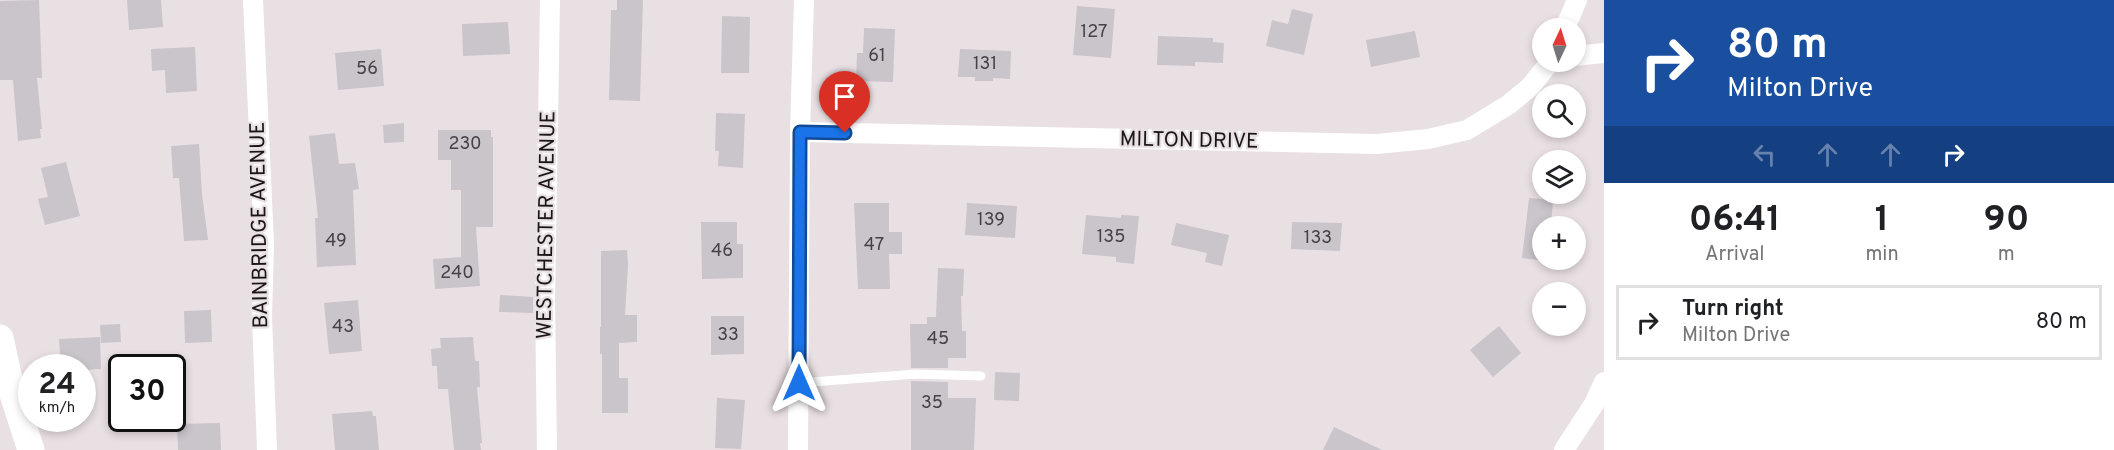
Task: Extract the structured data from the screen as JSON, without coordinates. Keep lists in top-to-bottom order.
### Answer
{
  "streets": {
    "street": ["MILTON DRIVE", "BAINBRIDGE AVENUE", "WESTCHESTER AVENUE"]
  },
  "house_numbers": [
    "127",
    "61",
    "131",
    "56",
    "230",
    "139",
    "135",
    "133",
    "49",
    "47",
    "46",
    "240",
    "43",
    "33",
    "45",
    "35"
  ],
  "north": "top",
  "page": {
    "turn": ["80 m", "Milton Drive"],
    "map_buttons": ["+", "−"],
    "eta": [
      "06:41",
      "Arrival",
      "1",
      "min",
      "90",
      "m"
    ],
    "list": [
      {
        "name": "Turn right",
        "note": "Milton Drive",
        "value": "80 m"
      }
    ],
    "speed": "24 km/h",
    "limit": "30"
  }
}
